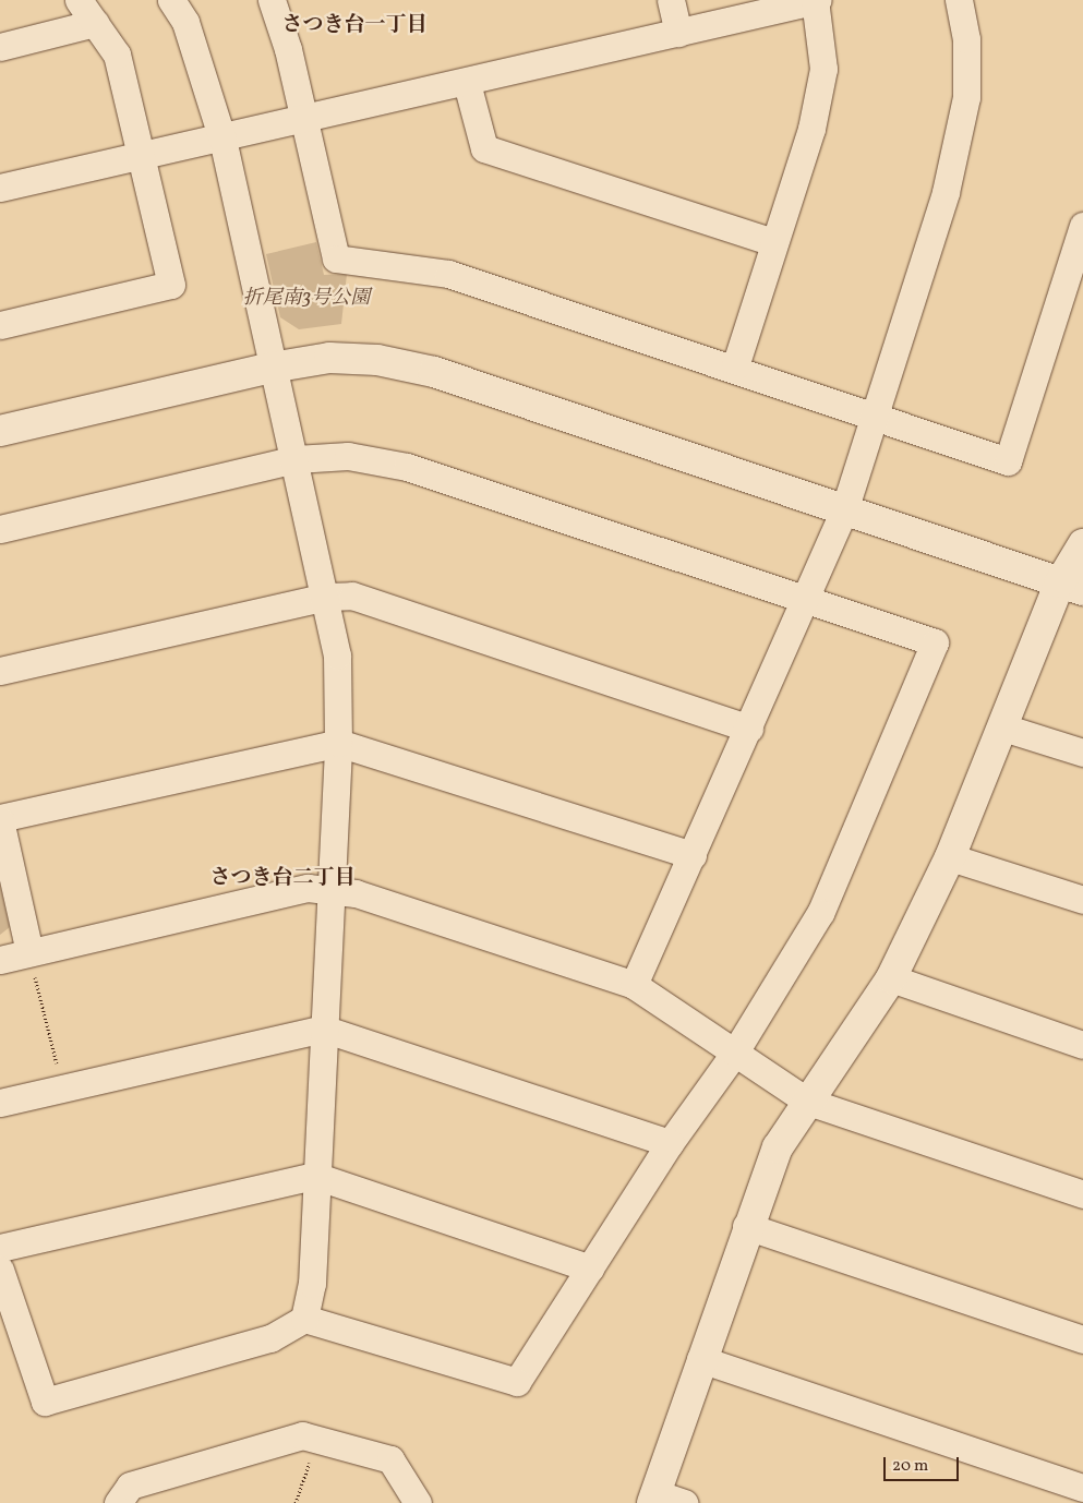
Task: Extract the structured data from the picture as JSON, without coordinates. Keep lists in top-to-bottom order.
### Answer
{
  "districts": ["さつき台一丁目", "さつき台二丁目"],
  "parks": ["折尾南3号公園"],
  "scale_bar": "20 m"
}
